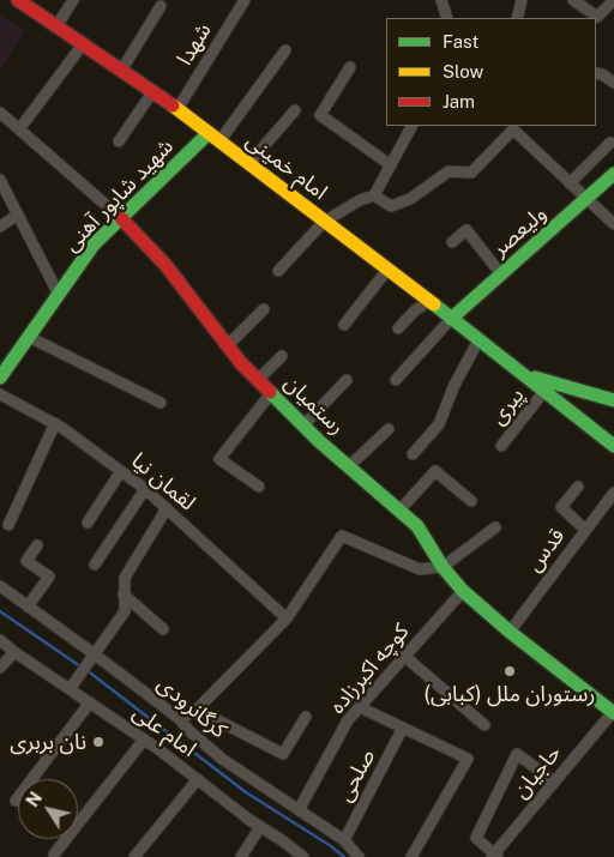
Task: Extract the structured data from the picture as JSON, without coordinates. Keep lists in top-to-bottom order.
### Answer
{
  "streets": {
    "street": [
      "شهدا",
      "امام خمینی",
      "شهید شاپور آهنی",
      "ولیعصر",
      "رستمیان",
      "پیری",
      "لقمان نیا",
      "قدس",
      "کوچه اکبرزاده",
      "کرگانرودی",
      "امام علی",
      "حاجیان",
      "صلحی"
    ]
  },
  "crossings": [
    ["شهدا", "امام خمینی"],
    ["امام خمینی", "شهید شاپور آهنی"],
    ["امام خمینی", "ولیعصر"],
    ["امام خمینی", "پیری"],
    ["شهید شاپور آهنی", "رستمیان"],
    ["رستمیان", "قدس"],
    ["رستمیان", "کوچه اکبرزاده"],
    ["رستمیان", "حاجیان"],
    ["کوچه اکبرزاده", "کرگانرودی"],
    ["کرگانرودی", "صلحی"]
  ],
  "places": ["رستوران ملل (کبابی)", "نان بربری"],
  "legend": ["Fast", "Slow", "Jam"],
  "north": "top left"
}
